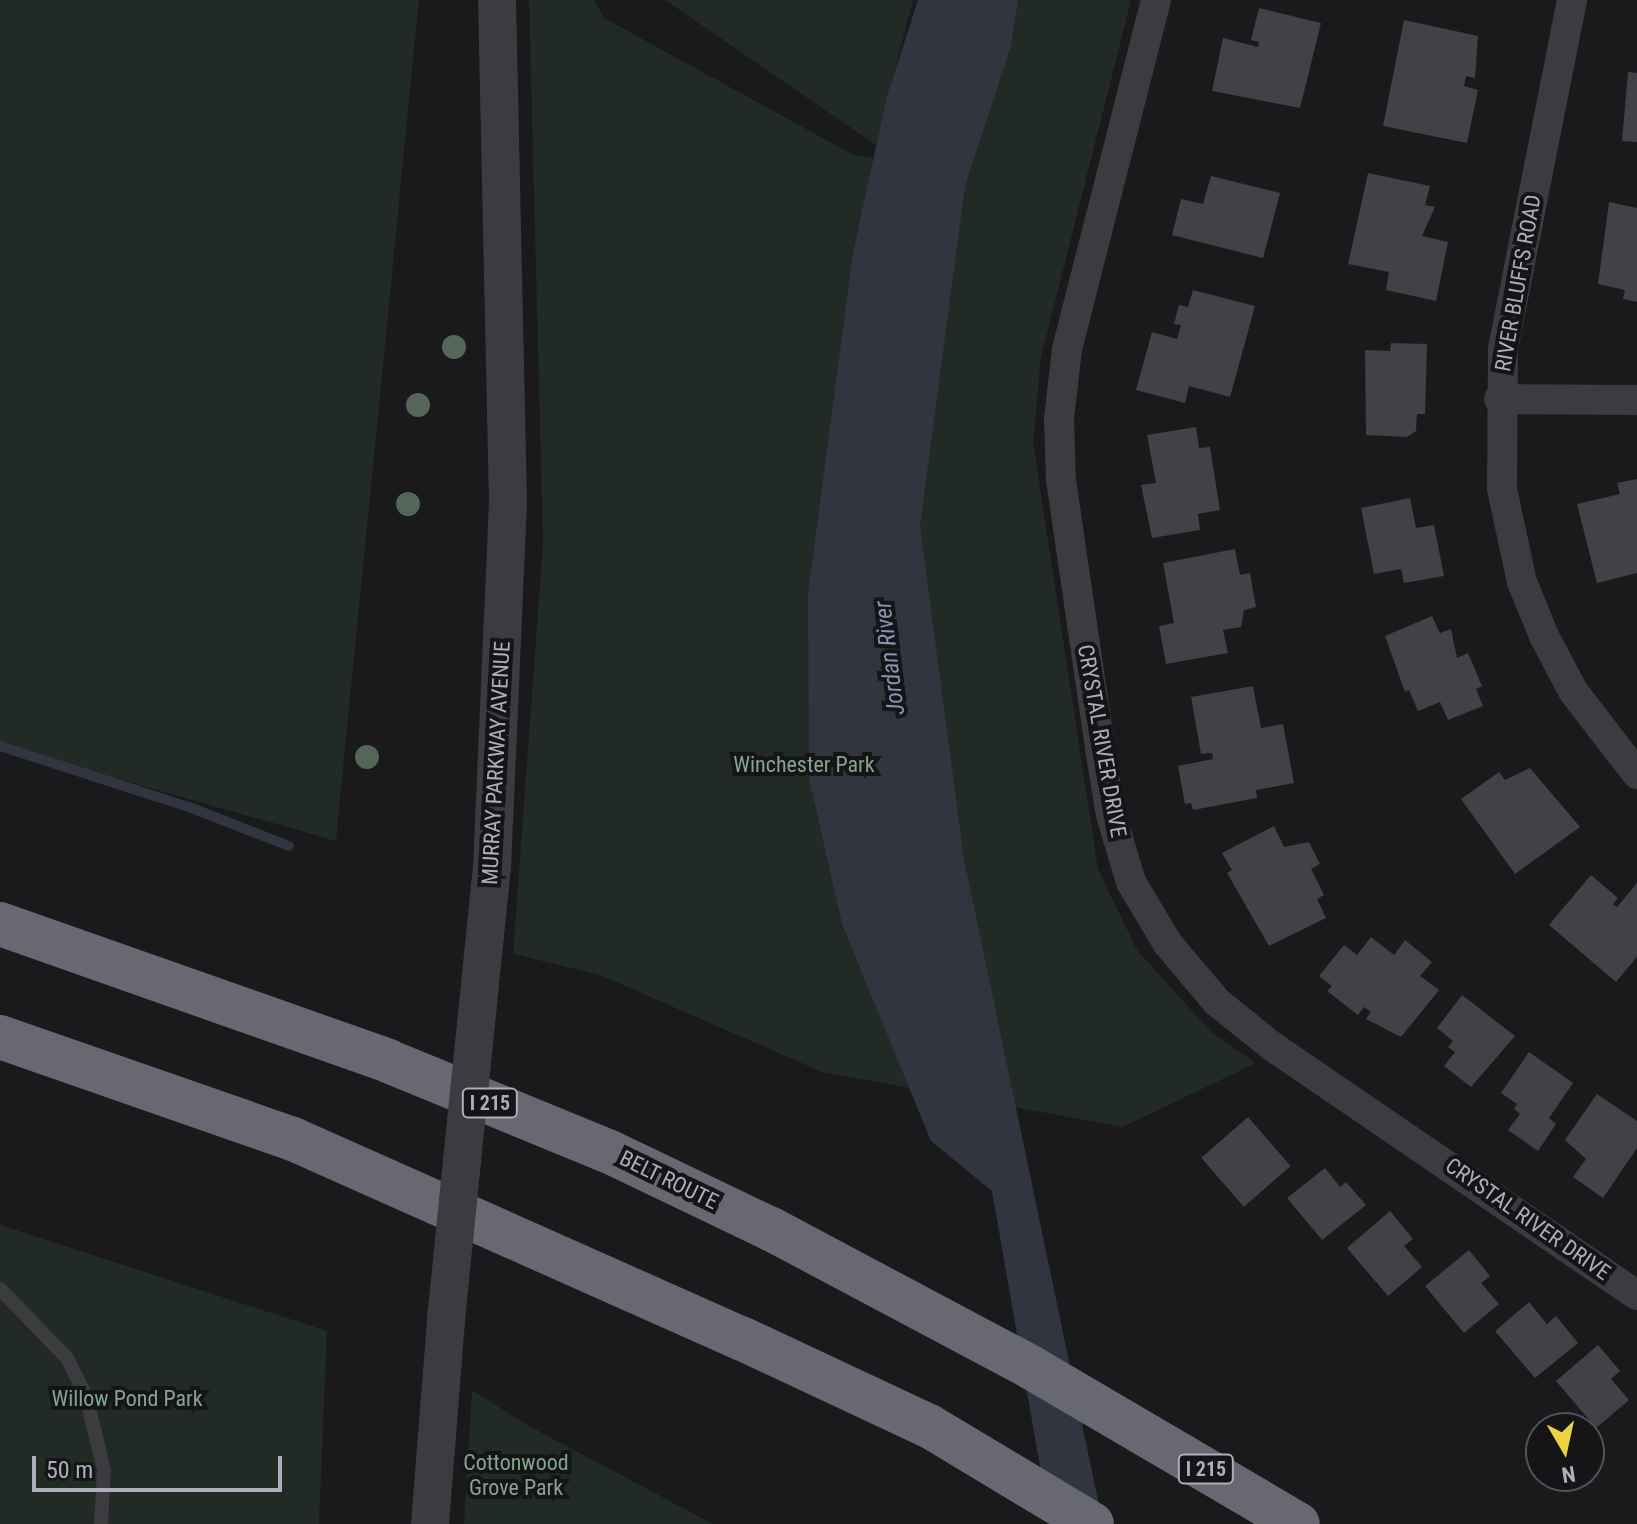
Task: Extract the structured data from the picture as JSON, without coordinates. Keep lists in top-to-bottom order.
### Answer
{
  "streets": {
    "highway": ["I 215", "BELT ROUTE"],
    "street": ["RIVER BLUFFS ROAD", "CRYSTAL RIVER DRIVE", "MURRAY PARKWAY AVENUE"]
  },
  "water": ["Jordan River"],
  "parks": ["Winchester Park", "Willow Pond Park", "Cottonwood Grove Park"],
  "scale_bar": "50 m",
  "north": "bottom"
}
